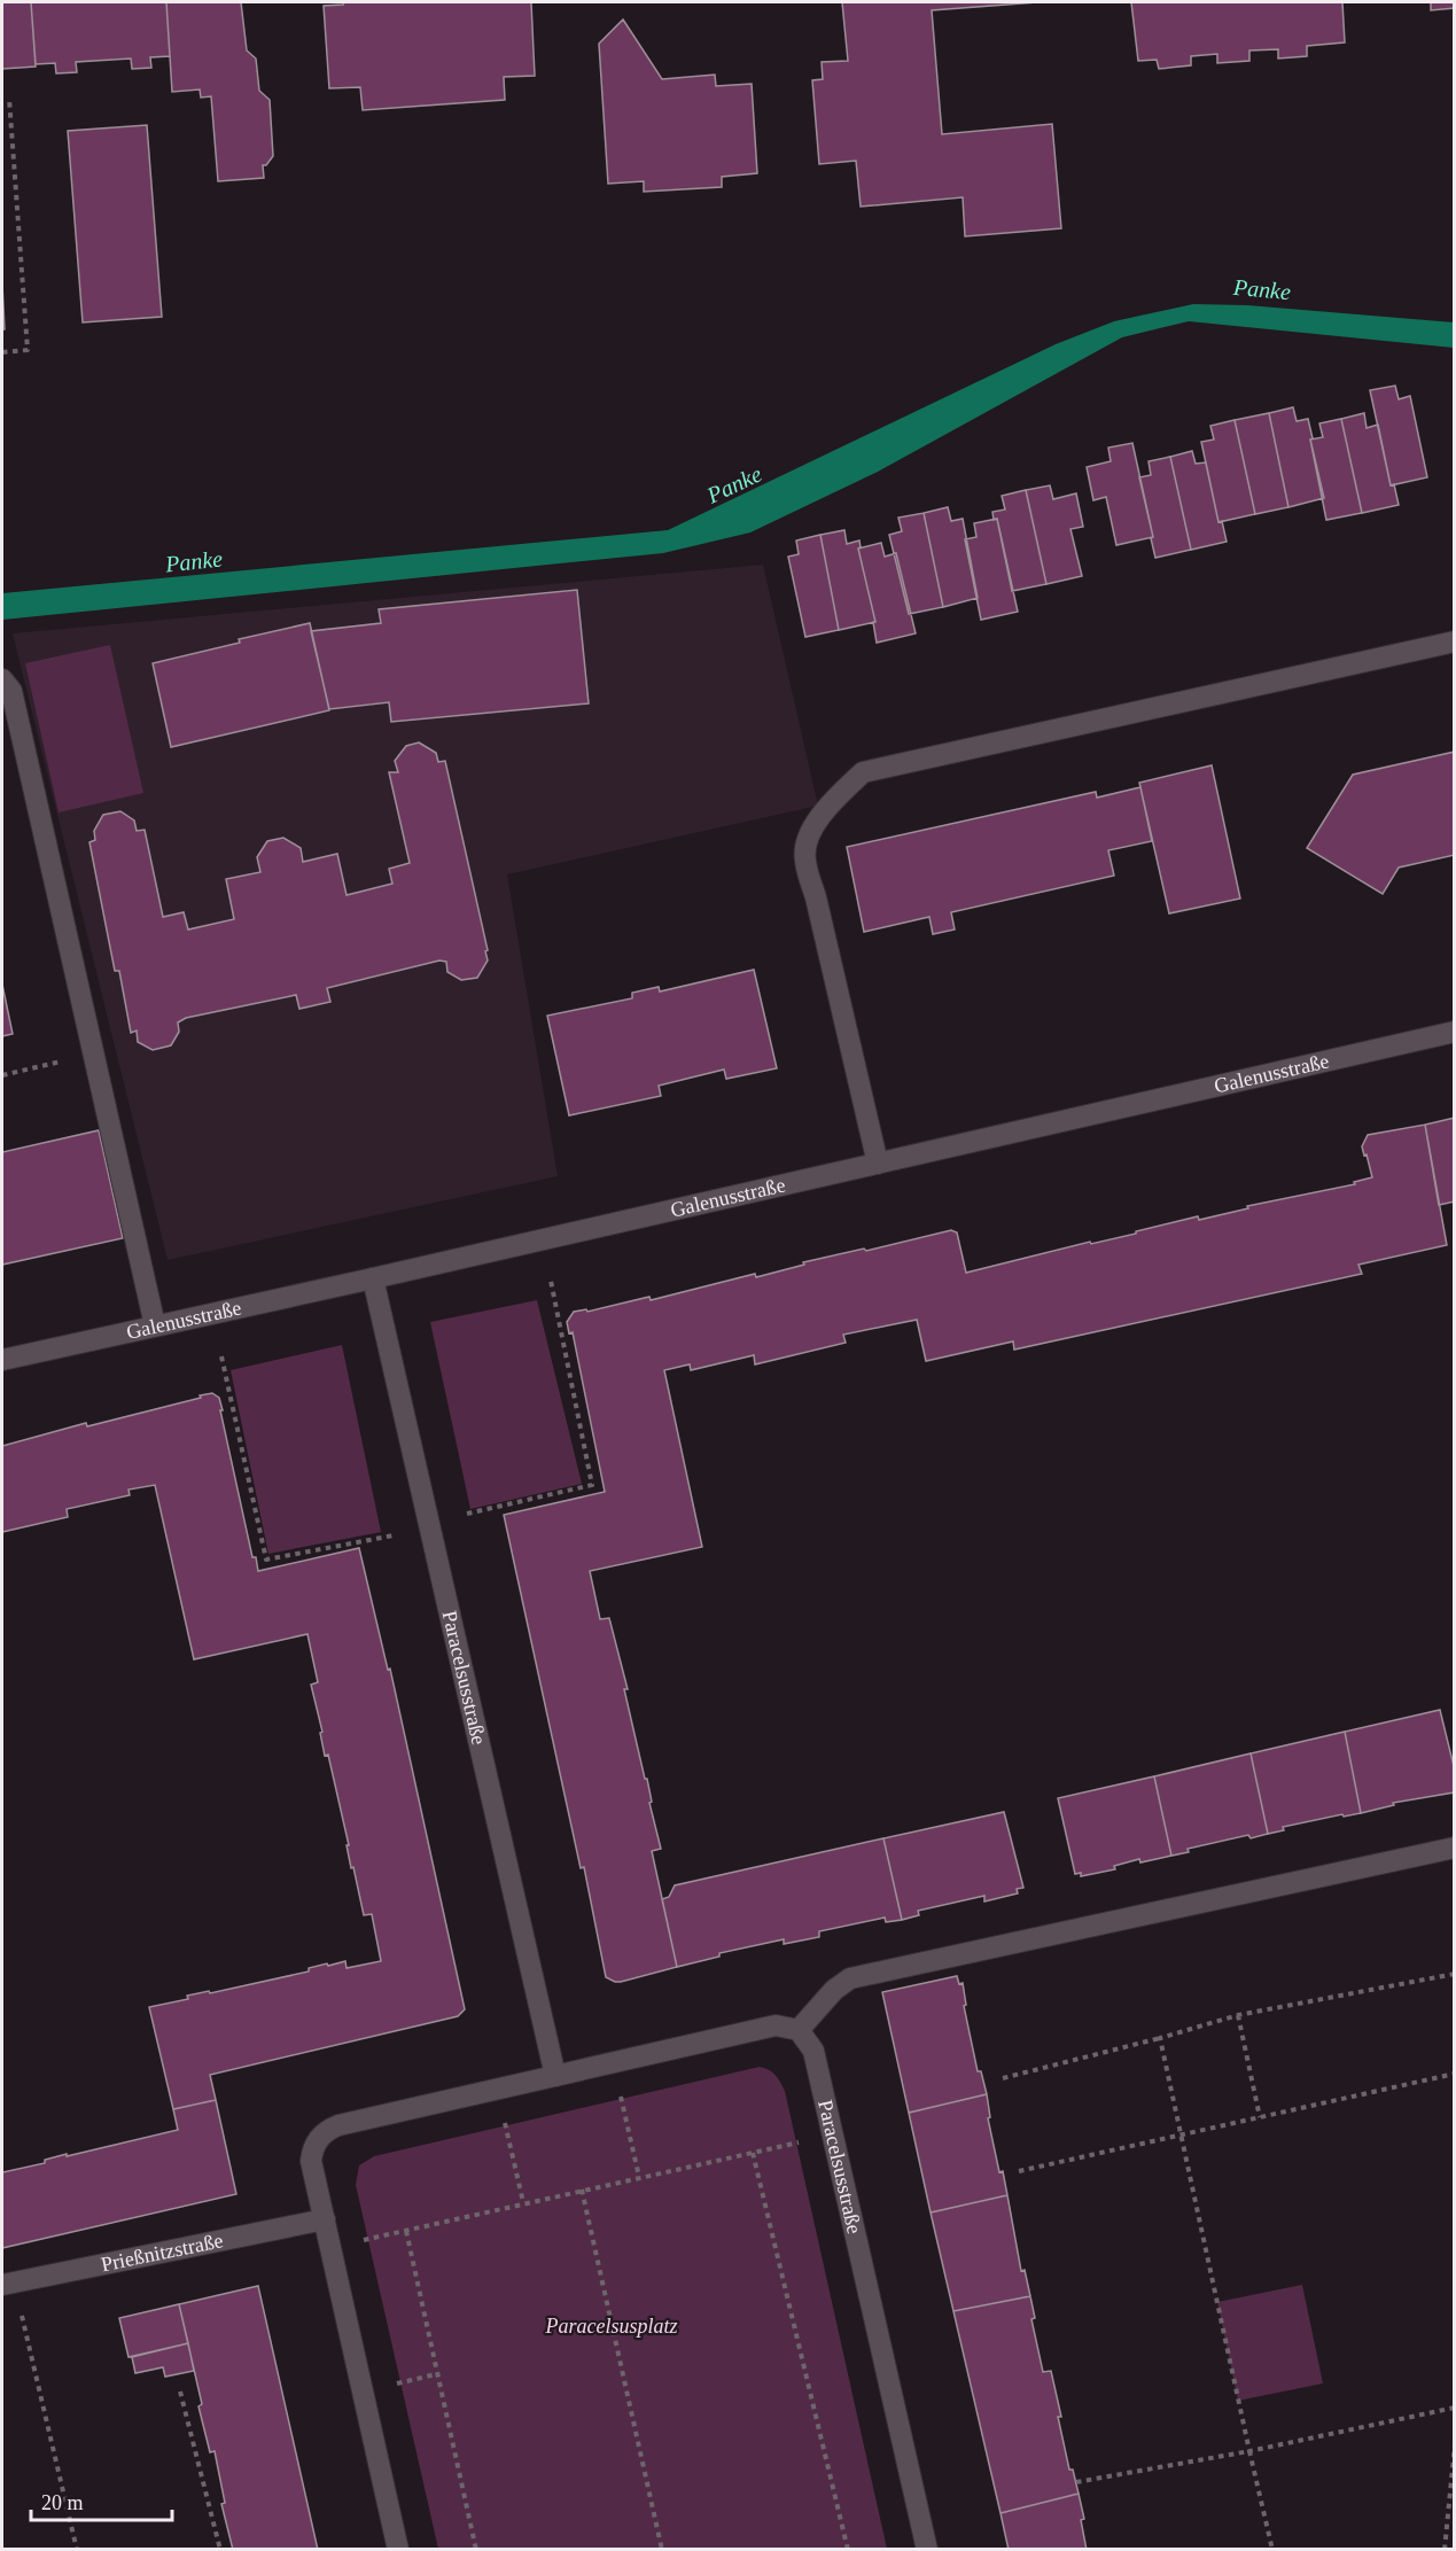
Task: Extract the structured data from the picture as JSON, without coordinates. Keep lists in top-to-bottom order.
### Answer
{
  "streets": {
    "street": ["Galenusstraße", "Paracelsusstraße", "Prießnitzstraße"]
  },
  "crossings": [
    ["Galenusstraße", "Paracelsusstraße"]
  ],
  "water": ["Panke"],
  "parks": ["Paracelsusplatz"],
  "scale_bar": "20 m"
}
